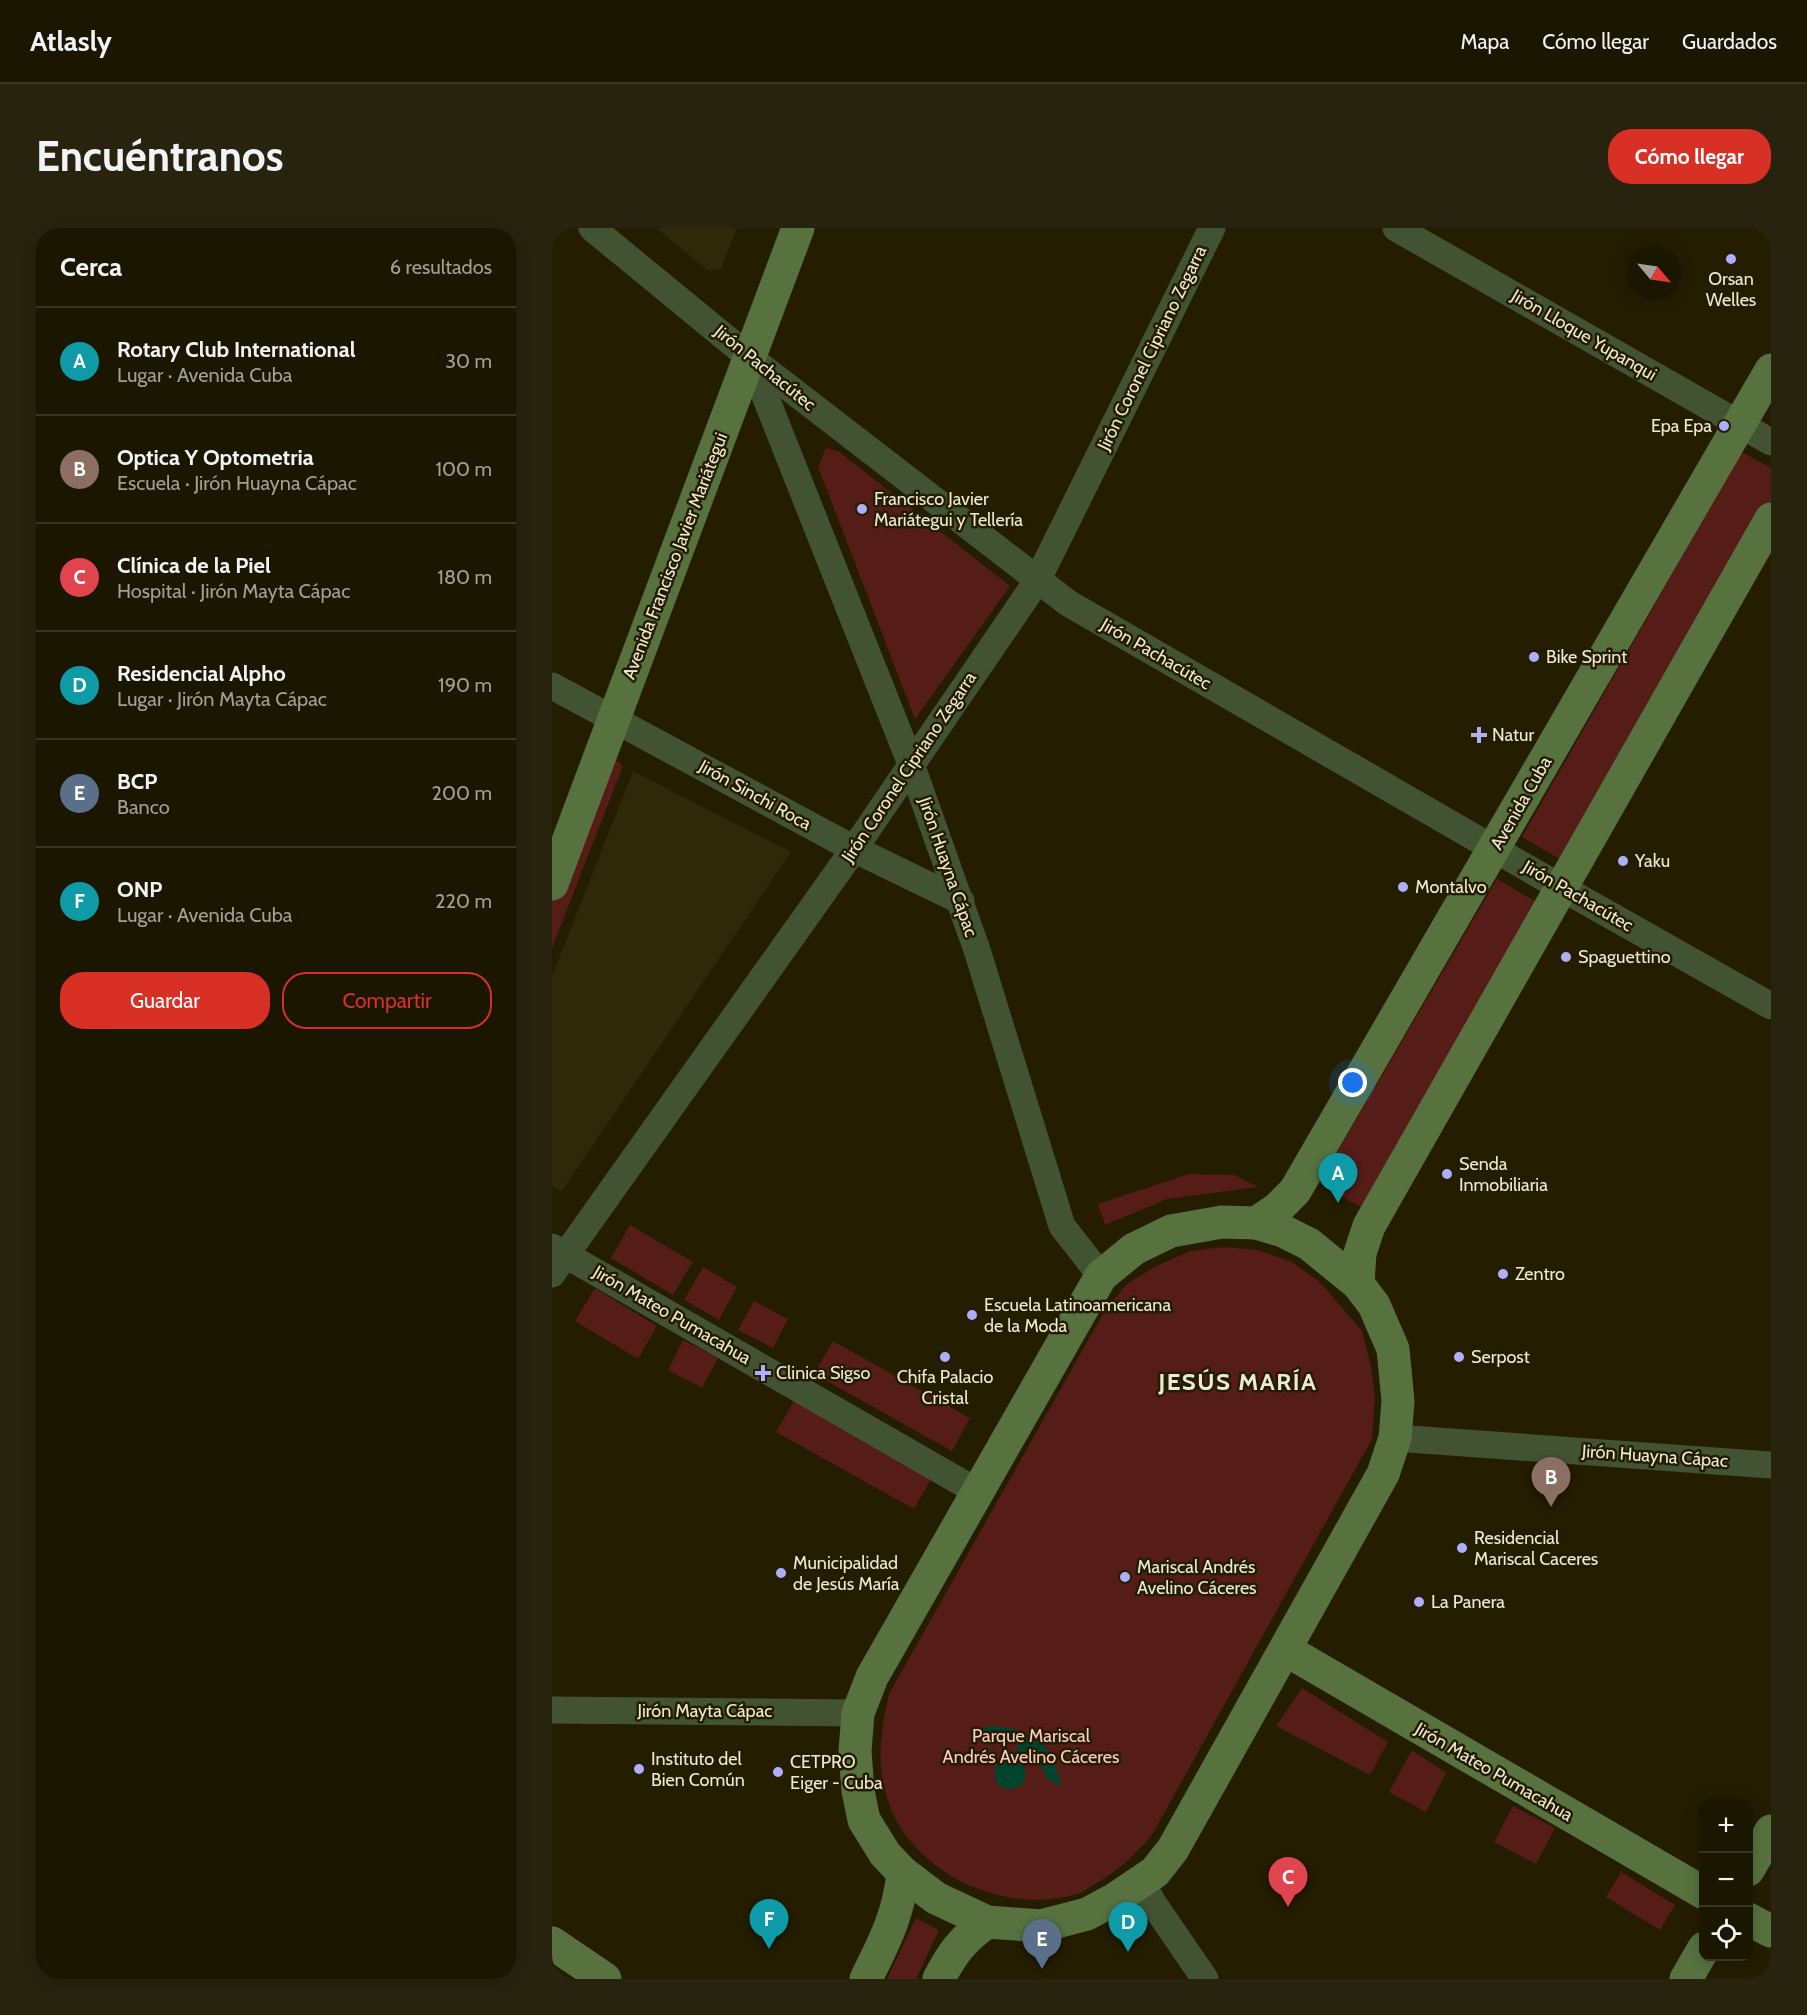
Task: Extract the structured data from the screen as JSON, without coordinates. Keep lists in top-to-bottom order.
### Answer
{
  "streets": {
    "main road": ["Avenida Francisco Javier Mariátegui", "Avenida Cuba", "Jirón Mateo Pumacahua"],
    "street": [
      "Jirón Lloque Yupanqui",
      "Jirón Coronel Cipriano Zegarra",
      "Jirón Pachacútec",
      "Jirón Sinchi Roca",
      "Jirón Huayna Cápac",
      "Jirón Mayta Cápac"
    ]
  },
  "crossings": [
    ["Jirón Lloque Yupanqui", "Avenida Cuba"],
    ["Jirón Coronel Cipriano Zegarra", "Jirón Pachacútec"],
    ["Jirón Coronel Cipriano Zegarra", "Jirón Sinchi Roca"],
    ["Jirón Coronel Cipriano Zegarra", "Jirón Huayna Cápac"],
    ["Jirón Coronel Cipriano Zegarra", "Jirón Mateo Pumacahua"],
    ["Jirón Pachacútec", "Avenida Francisco Javier Mariátegui"],
    ["Jirón Pachacútec", "Avenida Cuba"],
    ["Jirón Pachacútec", "Jirón Huayna Cápac"],
    ["Avenida Francisco Javier Mariátegui", "Jirón Sinchi Roca"],
    ["Avenida Francisco Javier Mariátegui", "Jirón Huayna Cápac"],
    ["Jirón Sinchi Roca", "Jirón Huayna Cápac"]
  ],
  "districts": ["JESÚS MARÍA"],
  "parks": ["Parque Mariscal Andrés Avelino Cáceres"],
  "places": {
    "other": [
      "Orsan Welles",
      "Epa Epa",
      "Francisco Javier Mariátegui y Tellería",
      "Bike Sprint",
      "Yaku",
      "Montalvo",
      "Spaguettino",
      "Senda Inmobiliaria",
      "Zentro",
      "Escuela Latinoamericana de la Moda",
      "Chifa Palacio Cristal",
      "Serpost",
      "Residencial Mariscal Caceres",
      "Municipalidad de Jesús María",
      "Mariscal Andrés Avelino Cáceres",
      "La Panera",
      "Instituto del Bien Común",
      "CETPRO Eiger - Cuba"
    ],
    "health": ["Natur", "Clinica Sigso"]
  },
  "north": "bottom right",
  "page": {
    "header": "Atlasly",
    "nav": ["Mapa", "Cómo llegar", "Guardados"],
    "buttons": [
      "Cómo llegar",
      ["Guardar", "Compartir"]
    ],
    "title": "Encuéntranos",
    "heading": ["Cerca", "6 resultados"],
    "list": [
      {
        "mark": "A",
        "name": "Rotary Club International",
        "note": "Lugar · Avenida Cuba",
        "value": "30 m"
      },
      {
        "mark": "B",
        "name": "Optica Y Optometria",
        "note": "Escuela · Jirón Huayna Cápac",
        "value": "100 m"
      },
      {
        "mark": "C",
        "name": "Clínica de la Piel",
        "note": "Hospital · Jirón Mayta Cápac",
        "value": "180 m"
      },
      {
        "mark": "D",
        "name": "Residencial Alpho",
        "note": "Lugar · Jirón Mayta Cápac",
        "value": "190 m"
      },
      {
        "mark": "E",
        "name": "BCP",
        "note": "Banco",
        "value": "200 m"
      },
      {
        "mark": "F",
        "name": "ONP",
        "note": "Lugar · Avenida Cuba",
        "value": "220 m"
      }
    ],
    "pins": [
      "A",
      "B",
      "C",
      "F",
      "D",
      "E"
    ],
    "map_buttons": ["+", "−"]
  }
}
